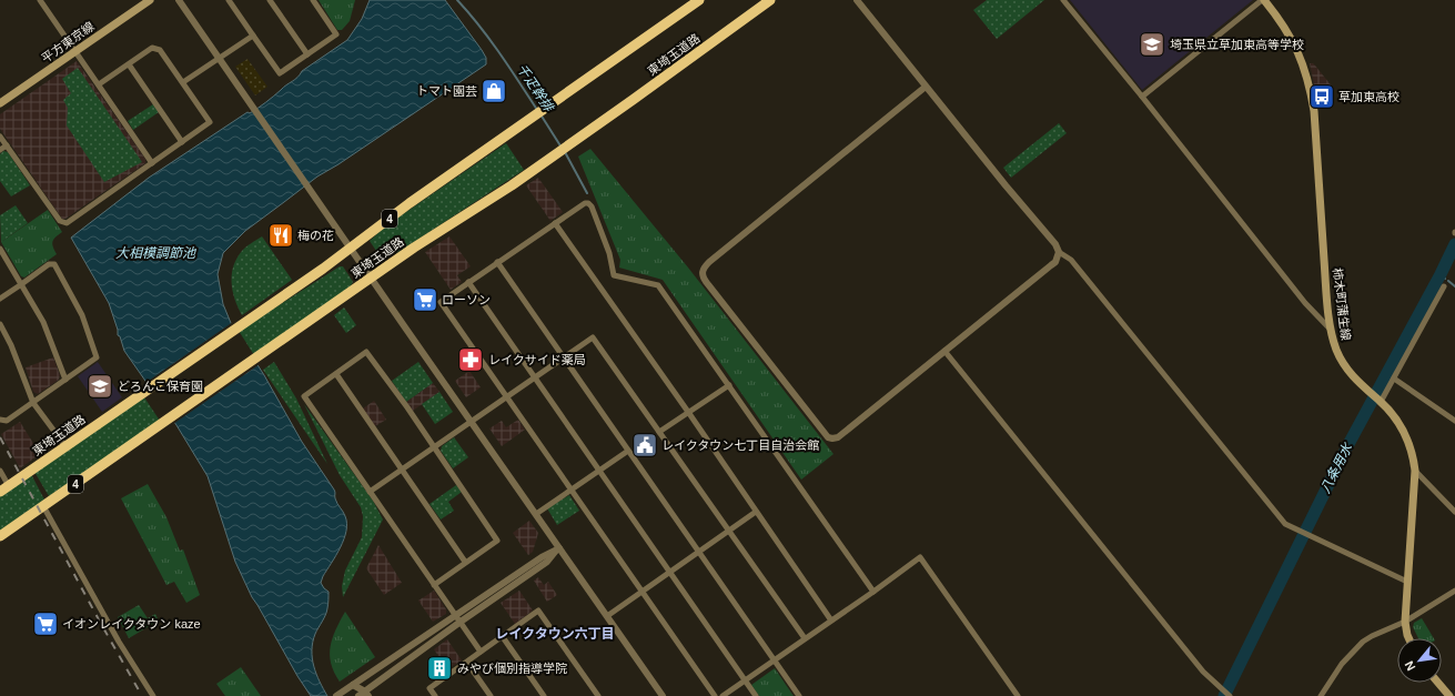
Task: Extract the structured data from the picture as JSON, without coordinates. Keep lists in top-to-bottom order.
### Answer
{
  "streets": {
    "highway": ["東埼玉道路", "4"],
    "main road": ["平方東京線", "柿木町蒲生線"]
  },
  "districts": ["レイクタウン六丁目"],
  "water": ["千疋幹排", "大相模調節池", "八条用水"],
  "places": {
    "school or university": ["埼玉県立草加東高等学校", "どろんこ保育園"],
    "shop": ["トマト園芸"],
    "bus stop": ["草加東高校"],
    "restaurant": ["梅の花"],
    "supermarket": ["ローソン", "イオンレイクタウン kaze"],
    "pharmacy": ["レイクサイド薬局"],
    "public building": ["レイクタウン七丁目自治会館"],
    "building": ["みやび個別指導学院"]
  },
  "north": "bottom left"
}
